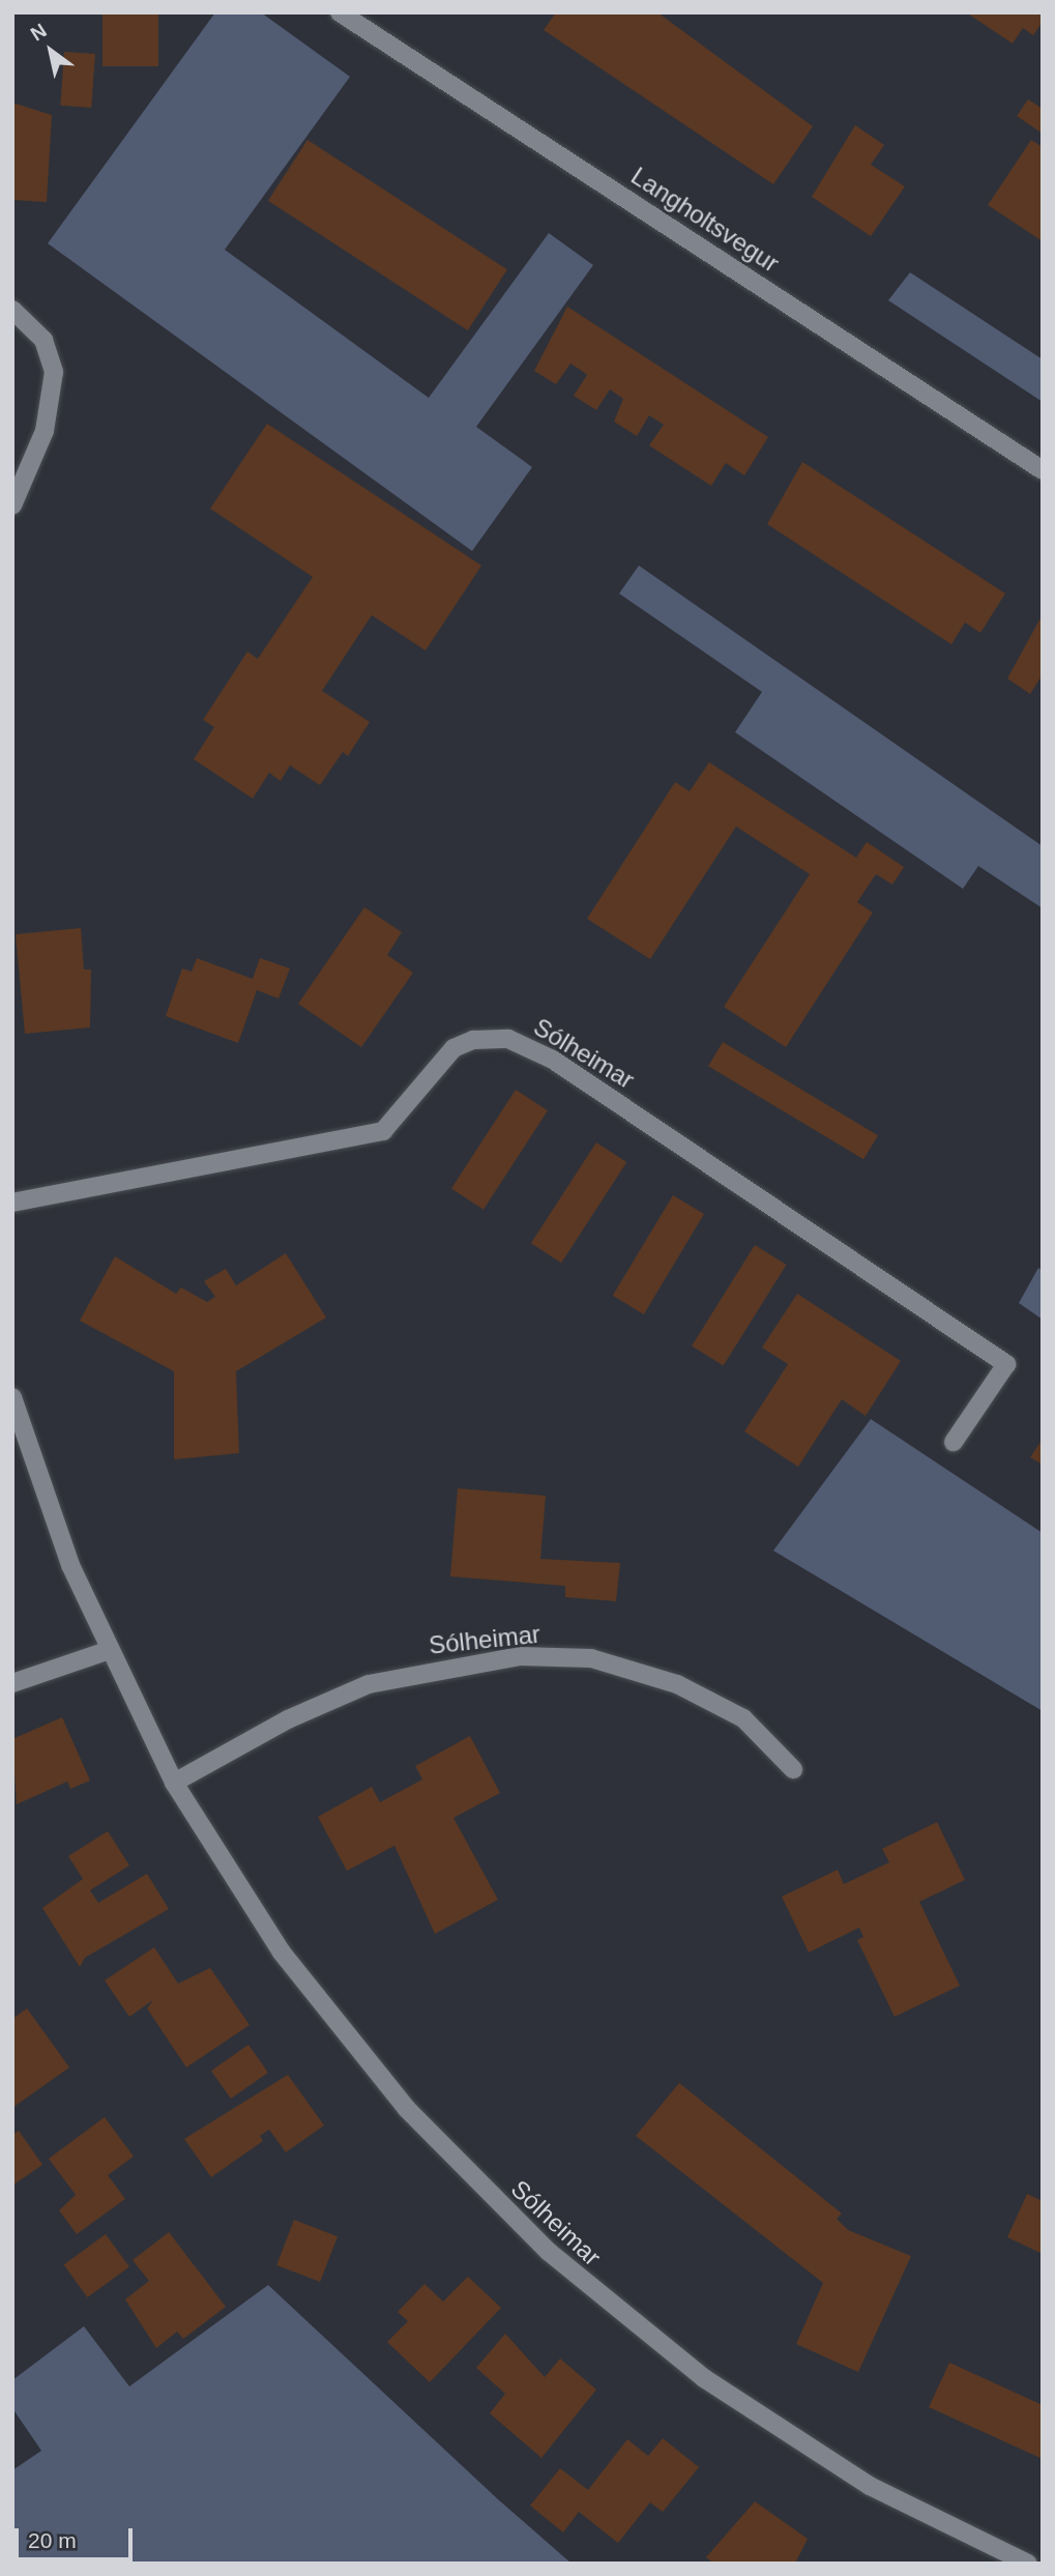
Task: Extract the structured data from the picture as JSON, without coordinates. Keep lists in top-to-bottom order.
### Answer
{
  "streets": {
    "street": ["Langholtsvegur", "Sólheimar"]
  },
  "scale_bar": "20 m",
  "north": "top left"
}
